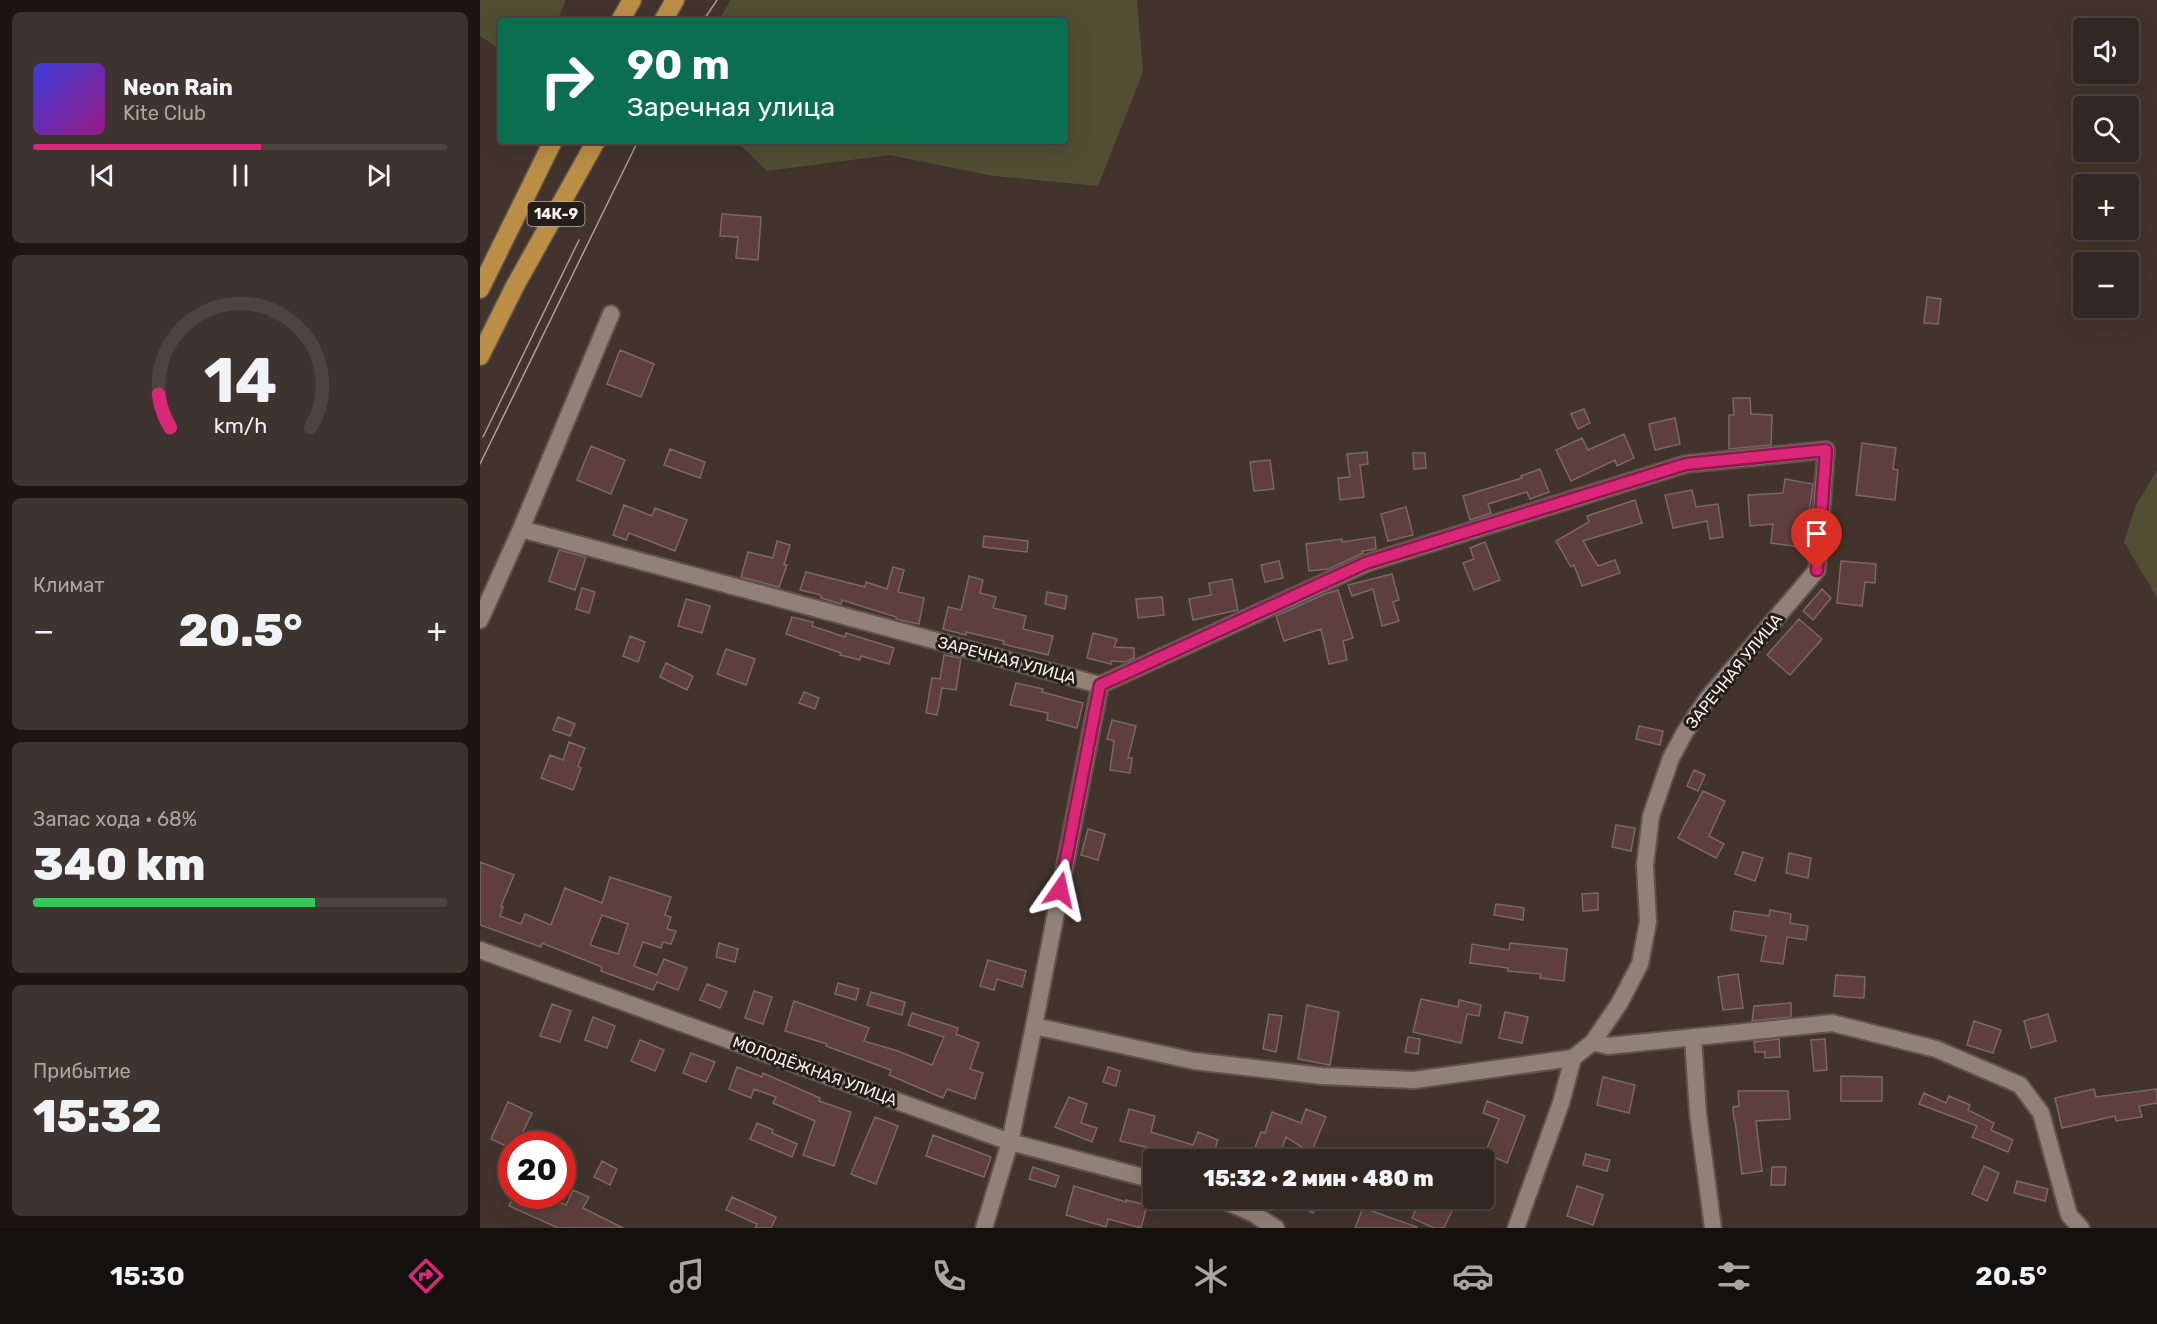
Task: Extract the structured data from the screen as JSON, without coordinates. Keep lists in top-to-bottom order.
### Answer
{
  "streets": {
    "main road": ["14К-9"],
    "street": ["ЗАРЕЧНАЯ УЛИЦА", "МОЛОДЁЖНАЯ УЛИЦА"]
  },
  "page": {
    "map_buttons": ["+", "−"],
    "turn": ["90 m", "Заречная улица"],
    "song": ["Neon Rain", "Kite Club"],
    "tile": [
      "Климат",
      ["Запас хода · 68%", "340 km"],
      ["Прибытие", "15:32"]
    ],
    "heat": ["−", "20.5°", "+"],
    "limit": "20",
    "trip": "15:32 · 2 мин · 480 m",
    "tabs": ["15:30", "20.5°"],
    "gauge": ["14", "km/h"]
  }
}
